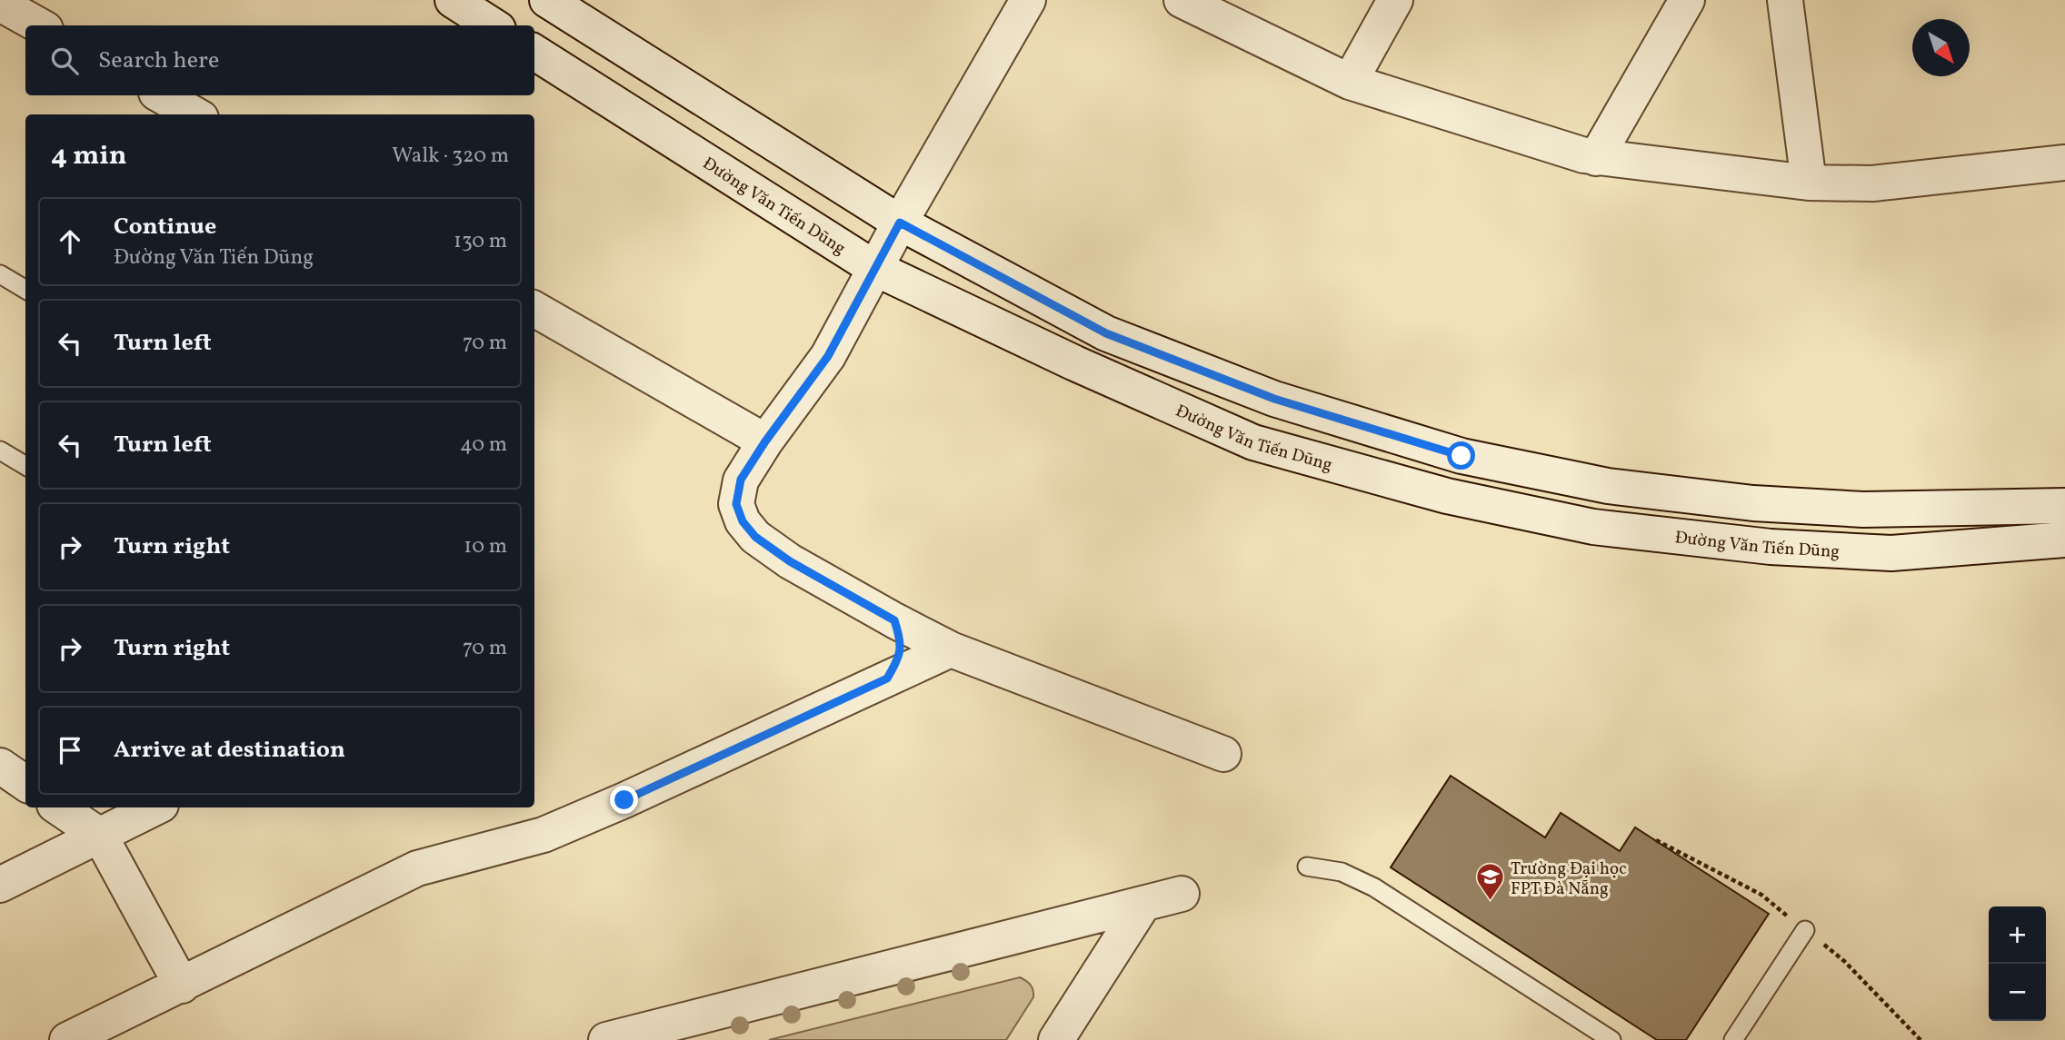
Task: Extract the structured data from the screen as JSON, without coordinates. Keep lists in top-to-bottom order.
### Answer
{
  "streets": {
    "street": ["Đường Văn Tiến Dũng"]
  },
  "places": {
    "school or university": ["Trường Đại học FPT Đà Nẵng"]
  },
  "north": "bottom right",
  "page": {
    "search": "Search here",
    "heading": ["4 min", "Walk · 320 m"],
    "list": [
      ["Continue", "Đường Văn Tiến Dũng", "130 m"],
      ["Turn left", "70 m"],
      ["Turn left", "40 m"],
      ["Turn right", "10 m"],
      ["Turn right", "70 m"],
      "Arrive at destination"
    ],
    "map_buttons": ["+", "−"]
  }
}
